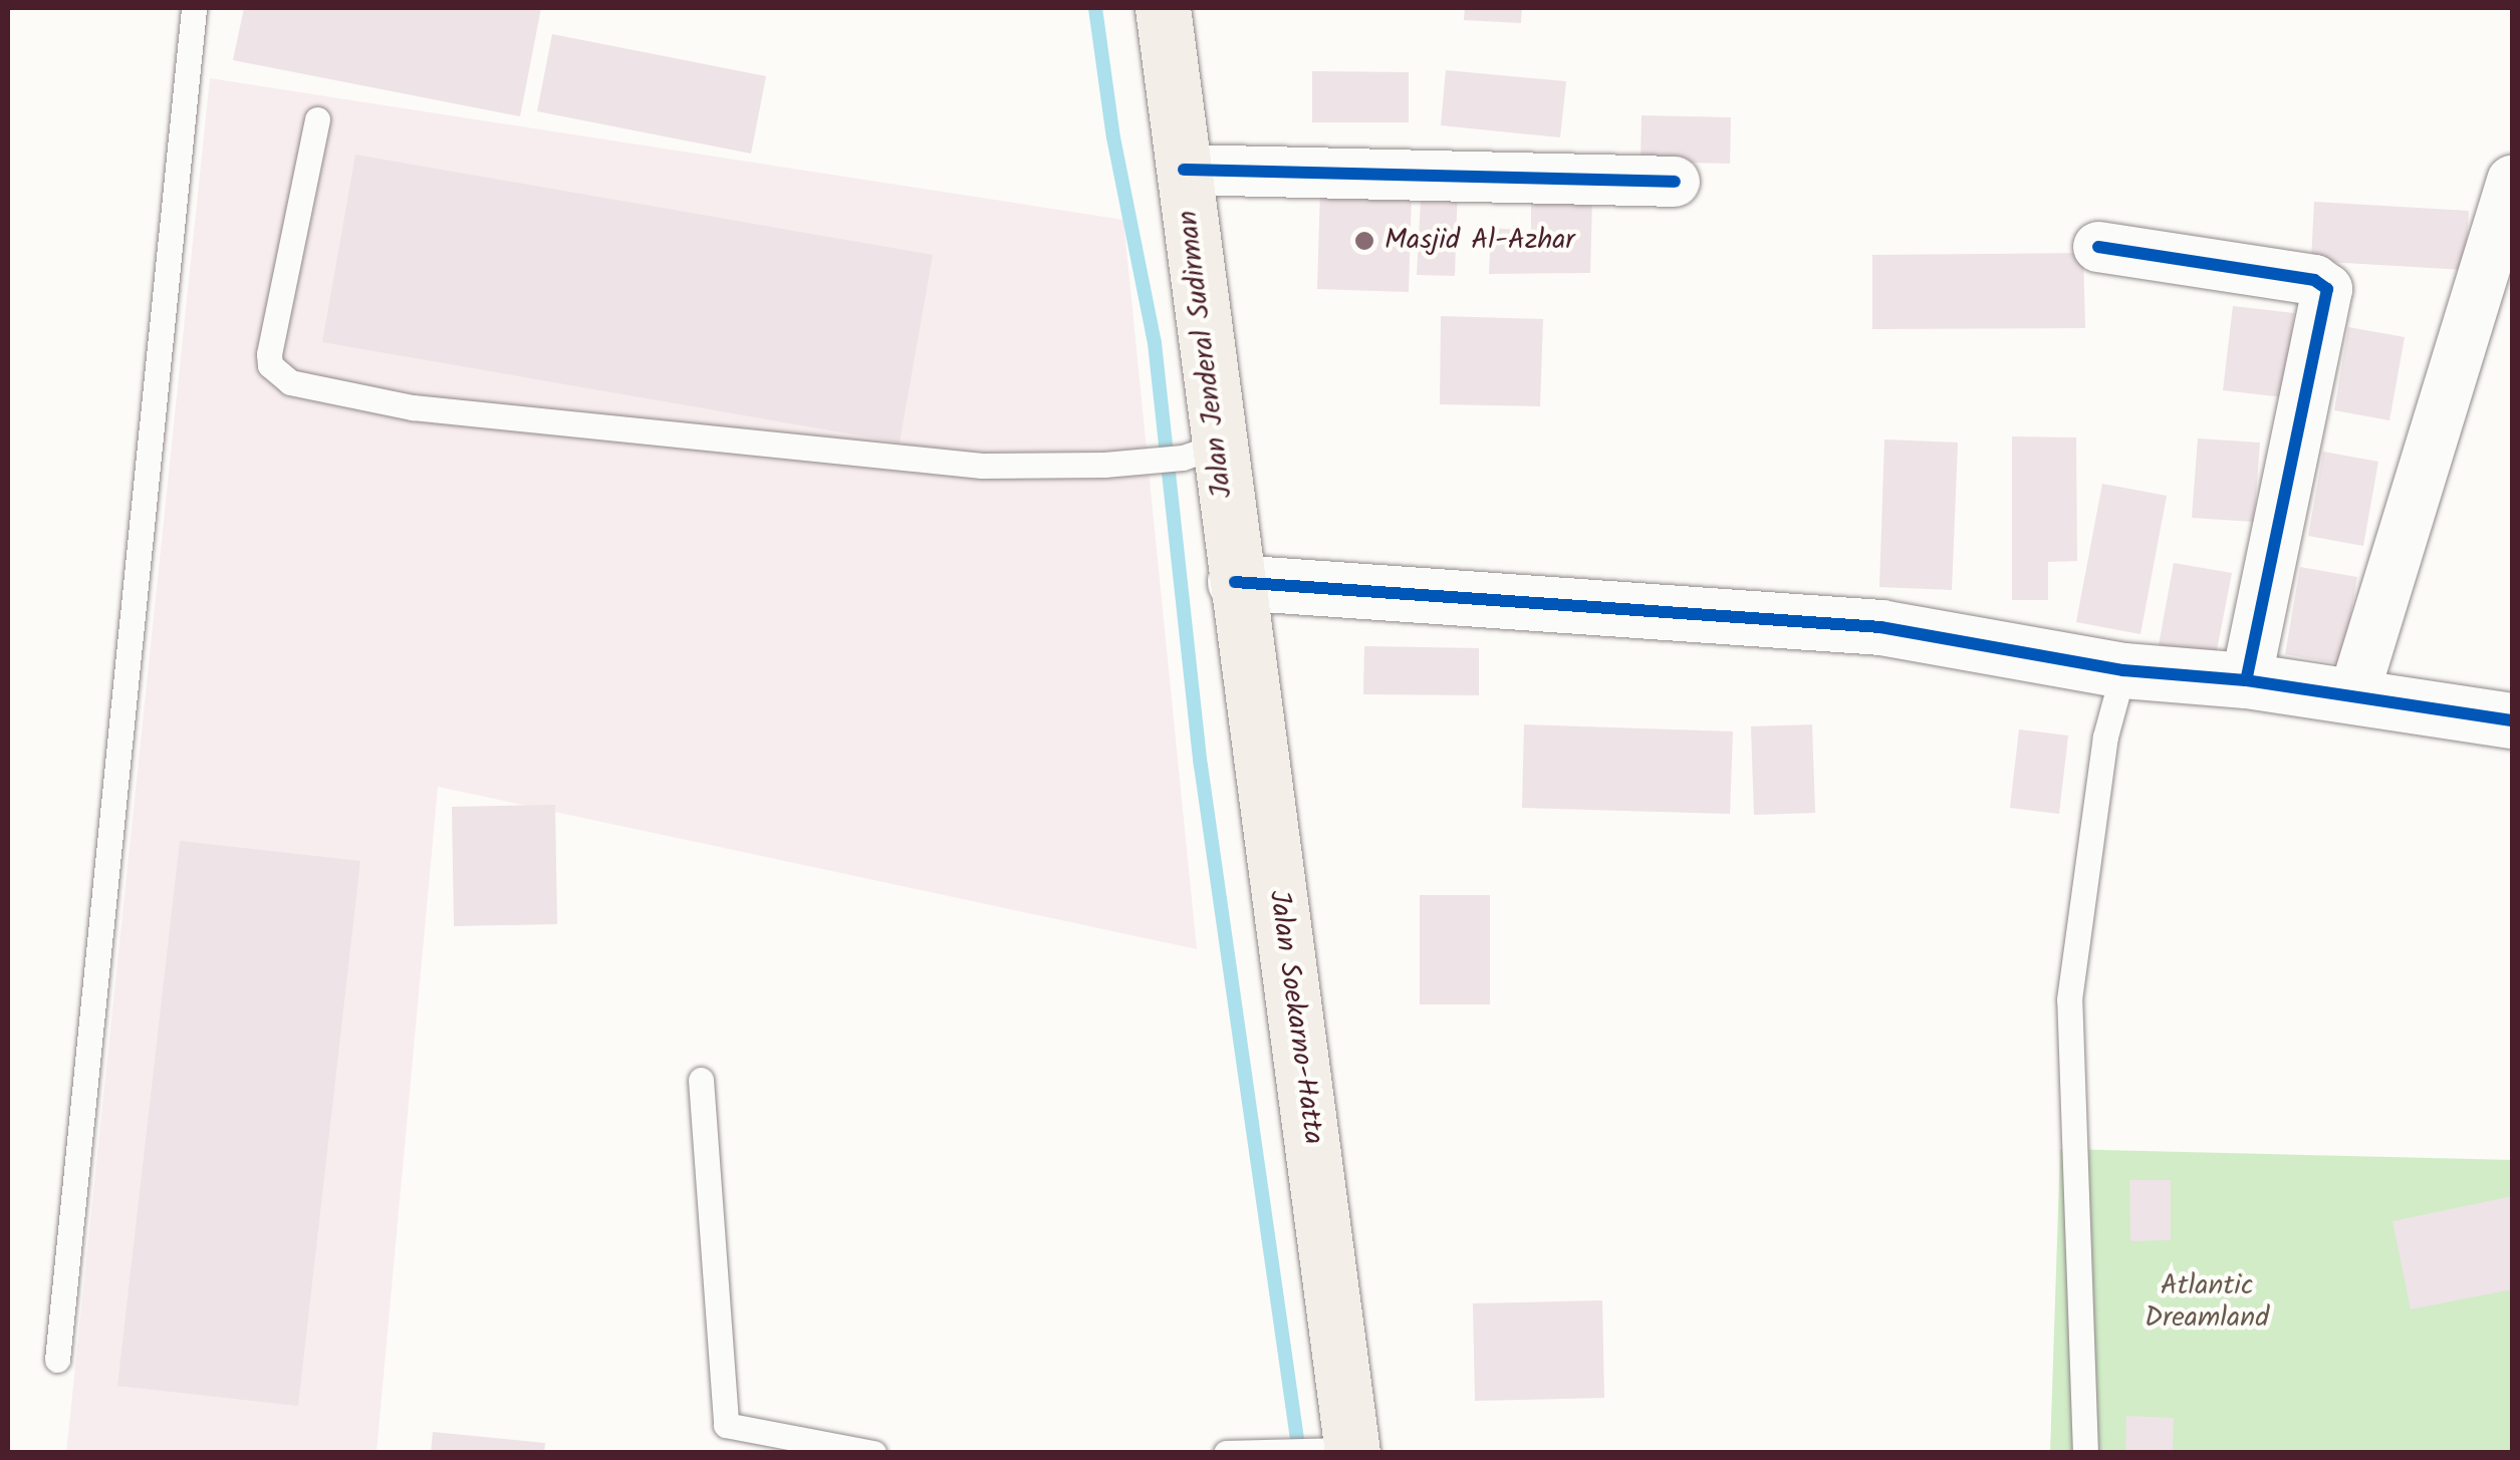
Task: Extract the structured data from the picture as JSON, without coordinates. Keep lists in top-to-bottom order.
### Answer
{
  "streets": {
    "main road": ["Jalan Jenderal Sudirman", "Jalan Soekarno-Hatta"]
  },
  "crossings": [
    ["Jalan Jenderal Sudirman", "Jalan Soekarno-Hatta"]
  ],
  "parks": ["Atlantic Dreamland"],
  "places": ["Masjid Al-Azhar"]
}
